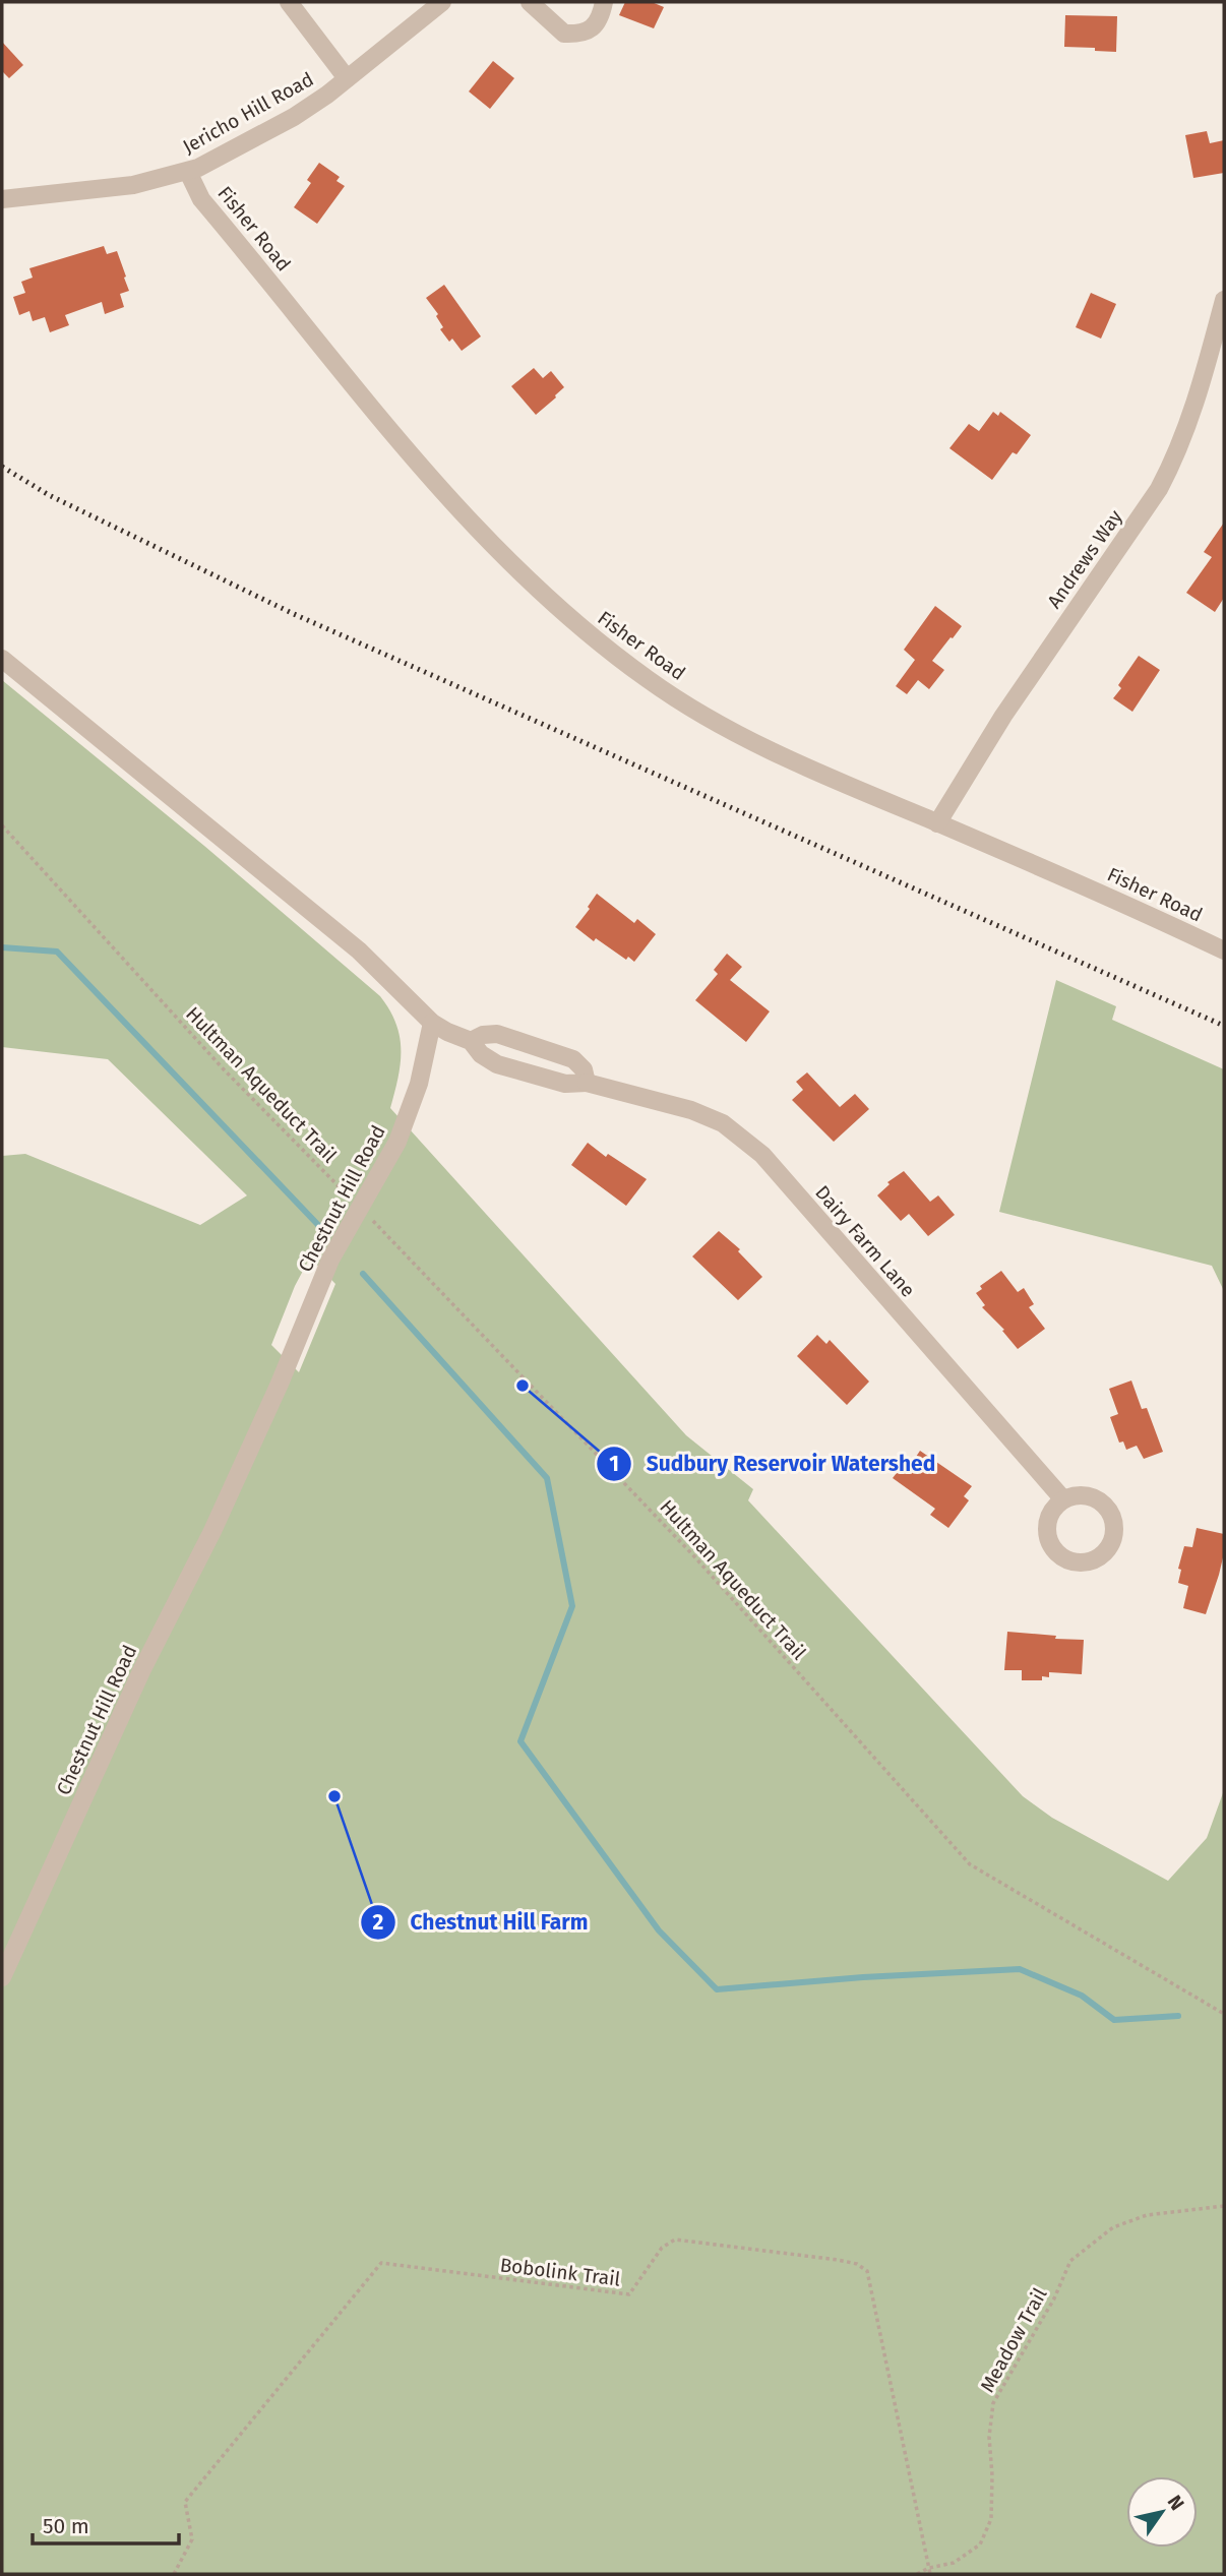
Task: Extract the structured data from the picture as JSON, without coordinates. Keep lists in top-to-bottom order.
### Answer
{
  "streets": {
    "street": [
      "Jericho Hill Road",
      "Fisher Road",
      "Andrews Way",
      "Chestnut Hill Road",
      "Dairy Farm Lane"
    ],
    "path": ["Hultman Aqueduct Trail", "Bobolink Trail", "Meadow Trail"]
  },
  "crossings": [
    ["Jericho Hill Road", "Fisher Road"],
    ["Fisher Road", "Andrews Way"],
    ["Hultman Aqueduct Trail", "Chestnut Hill Road"],
    ["Chestnut Hill Road", "Dairy Farm Lane"],
    ["Bobolink Trail", "Meadow Trail"]
  ],
  "places": ["Sudbury Reservoir Watershed", "Chestnut Hill Farm"],
  "scale_bar": "50 m",
  "north": "top right"
}
